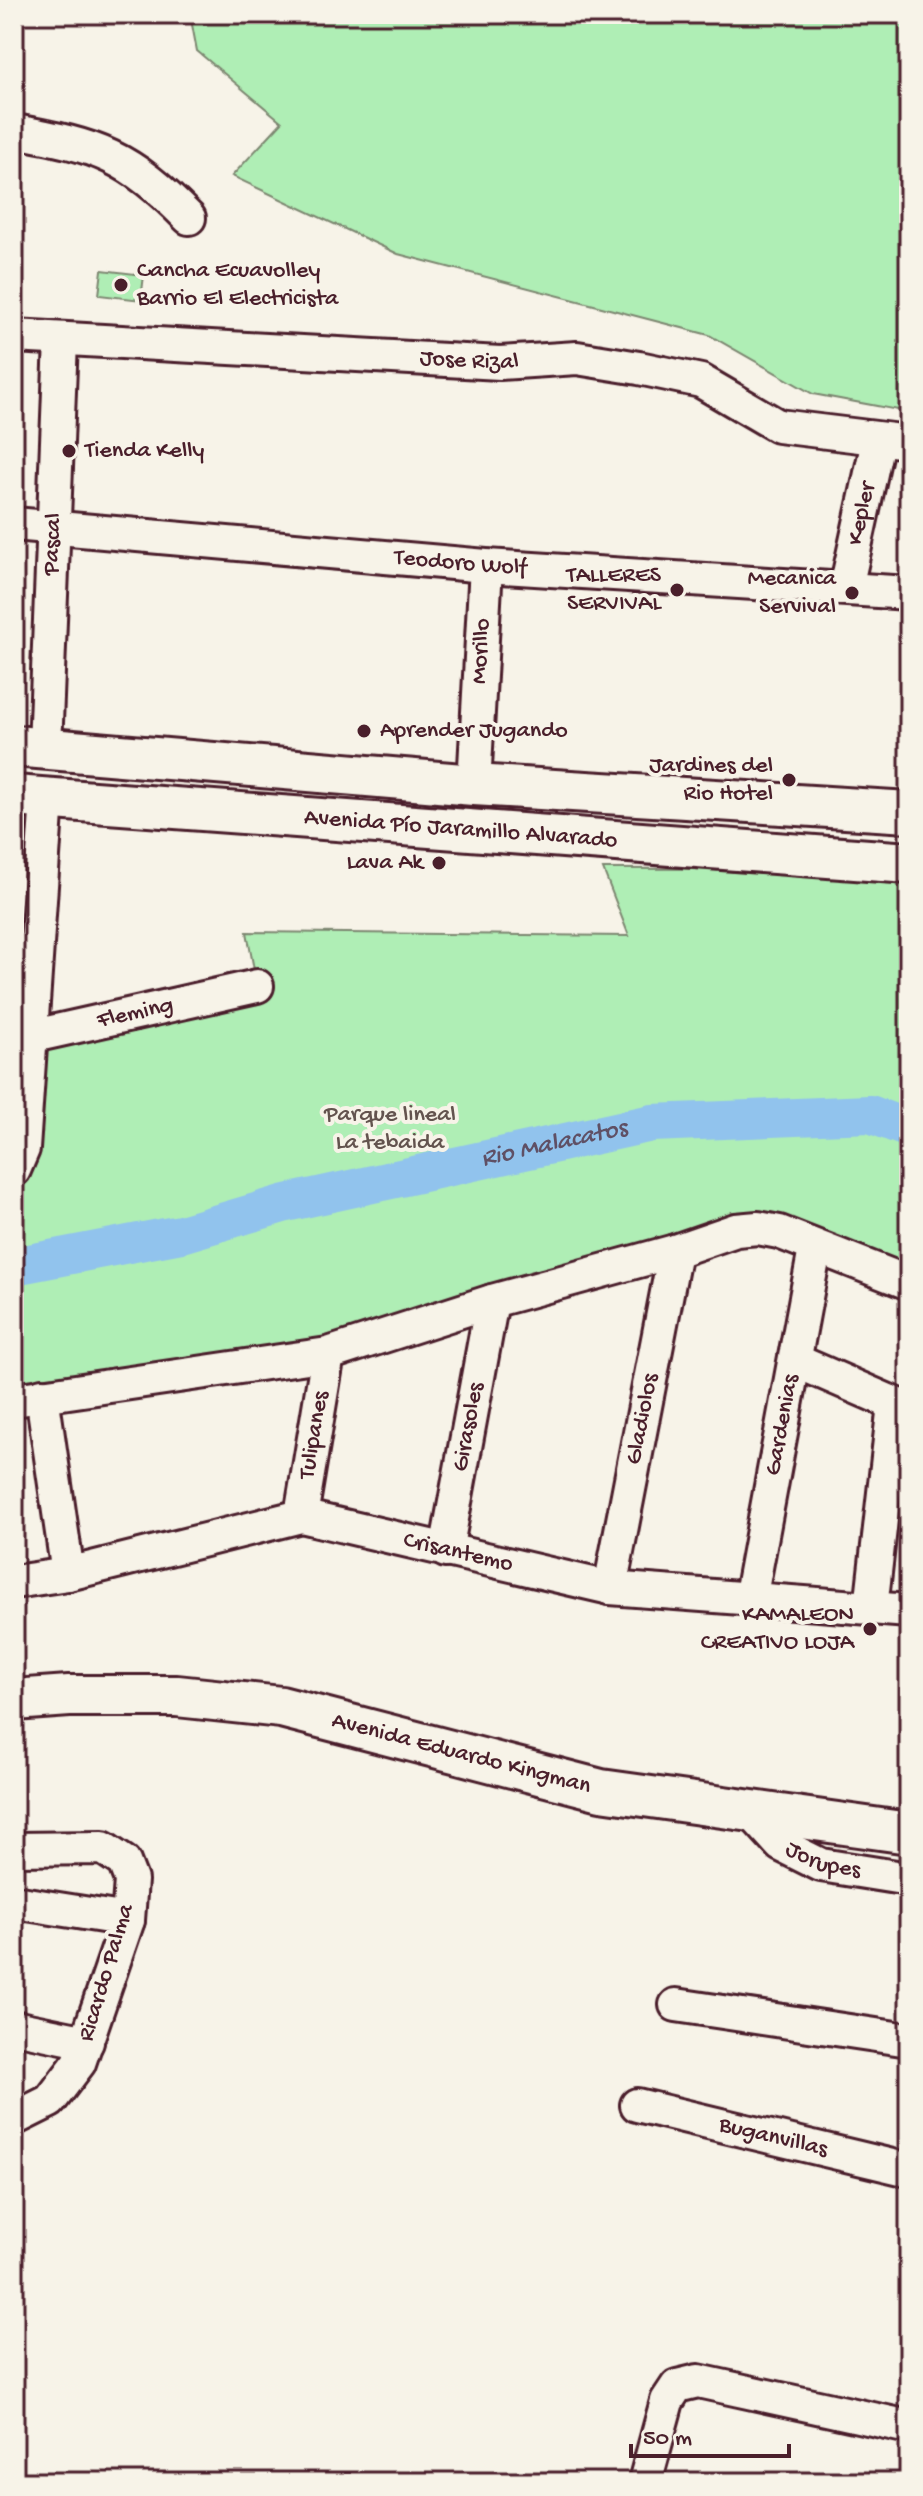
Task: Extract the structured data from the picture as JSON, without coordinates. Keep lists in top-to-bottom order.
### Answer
{
  "streets": {
    "main road": ["Avenida Pío Jaramillo Alvarado", "Avenida Eduardo Kingman"],
    "street": [
      "Jose Rizal",
      "Kepler",
      "Pascal",
      "Teodoro Wolf",
      "Morillo",
      "Fleming",
      "Gladiolos",
      "Gardenias",
      "Girasoles",
      "Tulipanes",
      "Crisantemo",
      "Jorupes",
      "Ricardo Palma",
      "Buganvillas"
    ]
  },
  "crossings": [
    ["Jose Rizal", "Kepler"],
    ["Jose Rizal", "Pascal"],
    ["Kepler", "Teodoro Wolf"],
    ["Pascal", "Teodoro Wolf"],
    ["Pascal", "Avenida Pío Jaramillo Alvarado"],
    ["Teodoro Wolf", "Morillo"],
    ["Morillo", "Avenida Pío Jaramillo Alvarado"],
    ["Gladiolos", "Crisantemo"],
    ["Gardenias", "Crisantemo"],
    ["Girasoles", "Crisantemo"],
    ["Tulipanes", "Crisantemo"],
    ["Avenida Eduardo Kingman", "Jorupes"]
  ],
  "water": ["Rio Malacatos"],
  "parks": ["Parque lineal La tebaida"],
  "places": [
    "Cancha Ecuavolley Barrio El Electricista",
    "Tienda Kelly",
    "TALLERES SERVIVAL",
    "Mecanica Servival",
    "Aprender Jugando",
    "Jardines del Rio Hotel",
    "Lava Ak",
    "KAMALEON CREATIVO LOJA"
  ],
  "scale_bar": "50 m"
}
